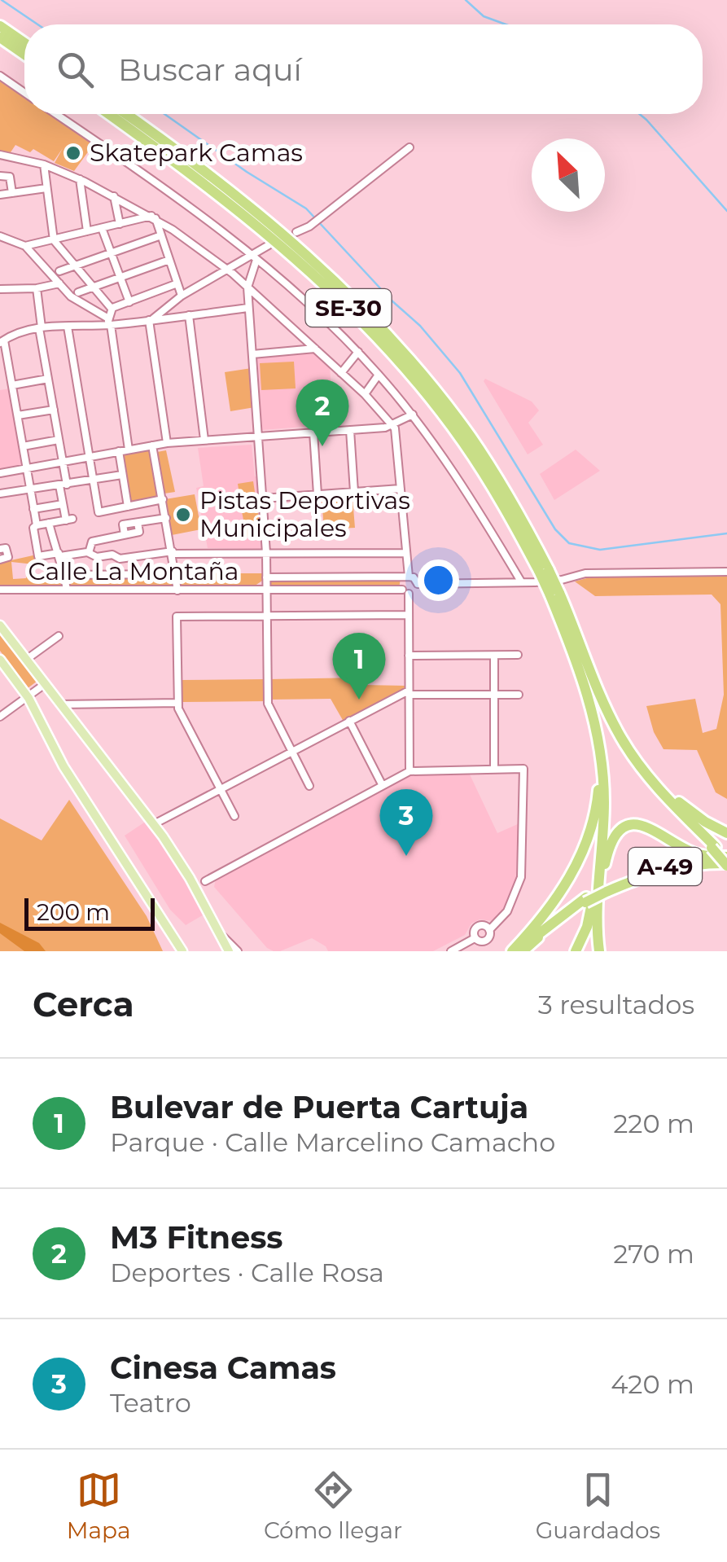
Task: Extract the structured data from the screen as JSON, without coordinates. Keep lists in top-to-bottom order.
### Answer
{
  "streets": {
    "highway": ["SE-30", "A-49"],
    "street": ["Calle La Montaña"]
  },
  "crossings": [
    ["SE-30", "A-49"]
  ],
  "places": ["Skatepark Camas", "Pistas Deportivas Municipales"],
  "scale_bar": "200 m",
  "north": "top left",
  "page": {
    "search": "Buscar aquí",
    "pins": ["2", "1", "3"],
    "scale": "200 m",
    "heading": ["Cerca", "3 resultados"],
    "list": [
      {
        "mark": "1",
        "name": "Bulevar de Puerta Cartuja",
        "note": "Parque · Calle Marcelino Camacho",
        "value": "220 m"
      },
      {
        "mark": "2",
        "name": "M3 Fitness",
        "note": "Deportes · Calle Rosa",
        "value": "270 m"
      },
      {
        "mark": "3",
        "name": "Cinesa Camas",
        "note": "Teatro",
        "value": "420 m"
      }
    ],
    "nav": ["Mapa", "Cómo llegar", "Guardados"]
  }
}
